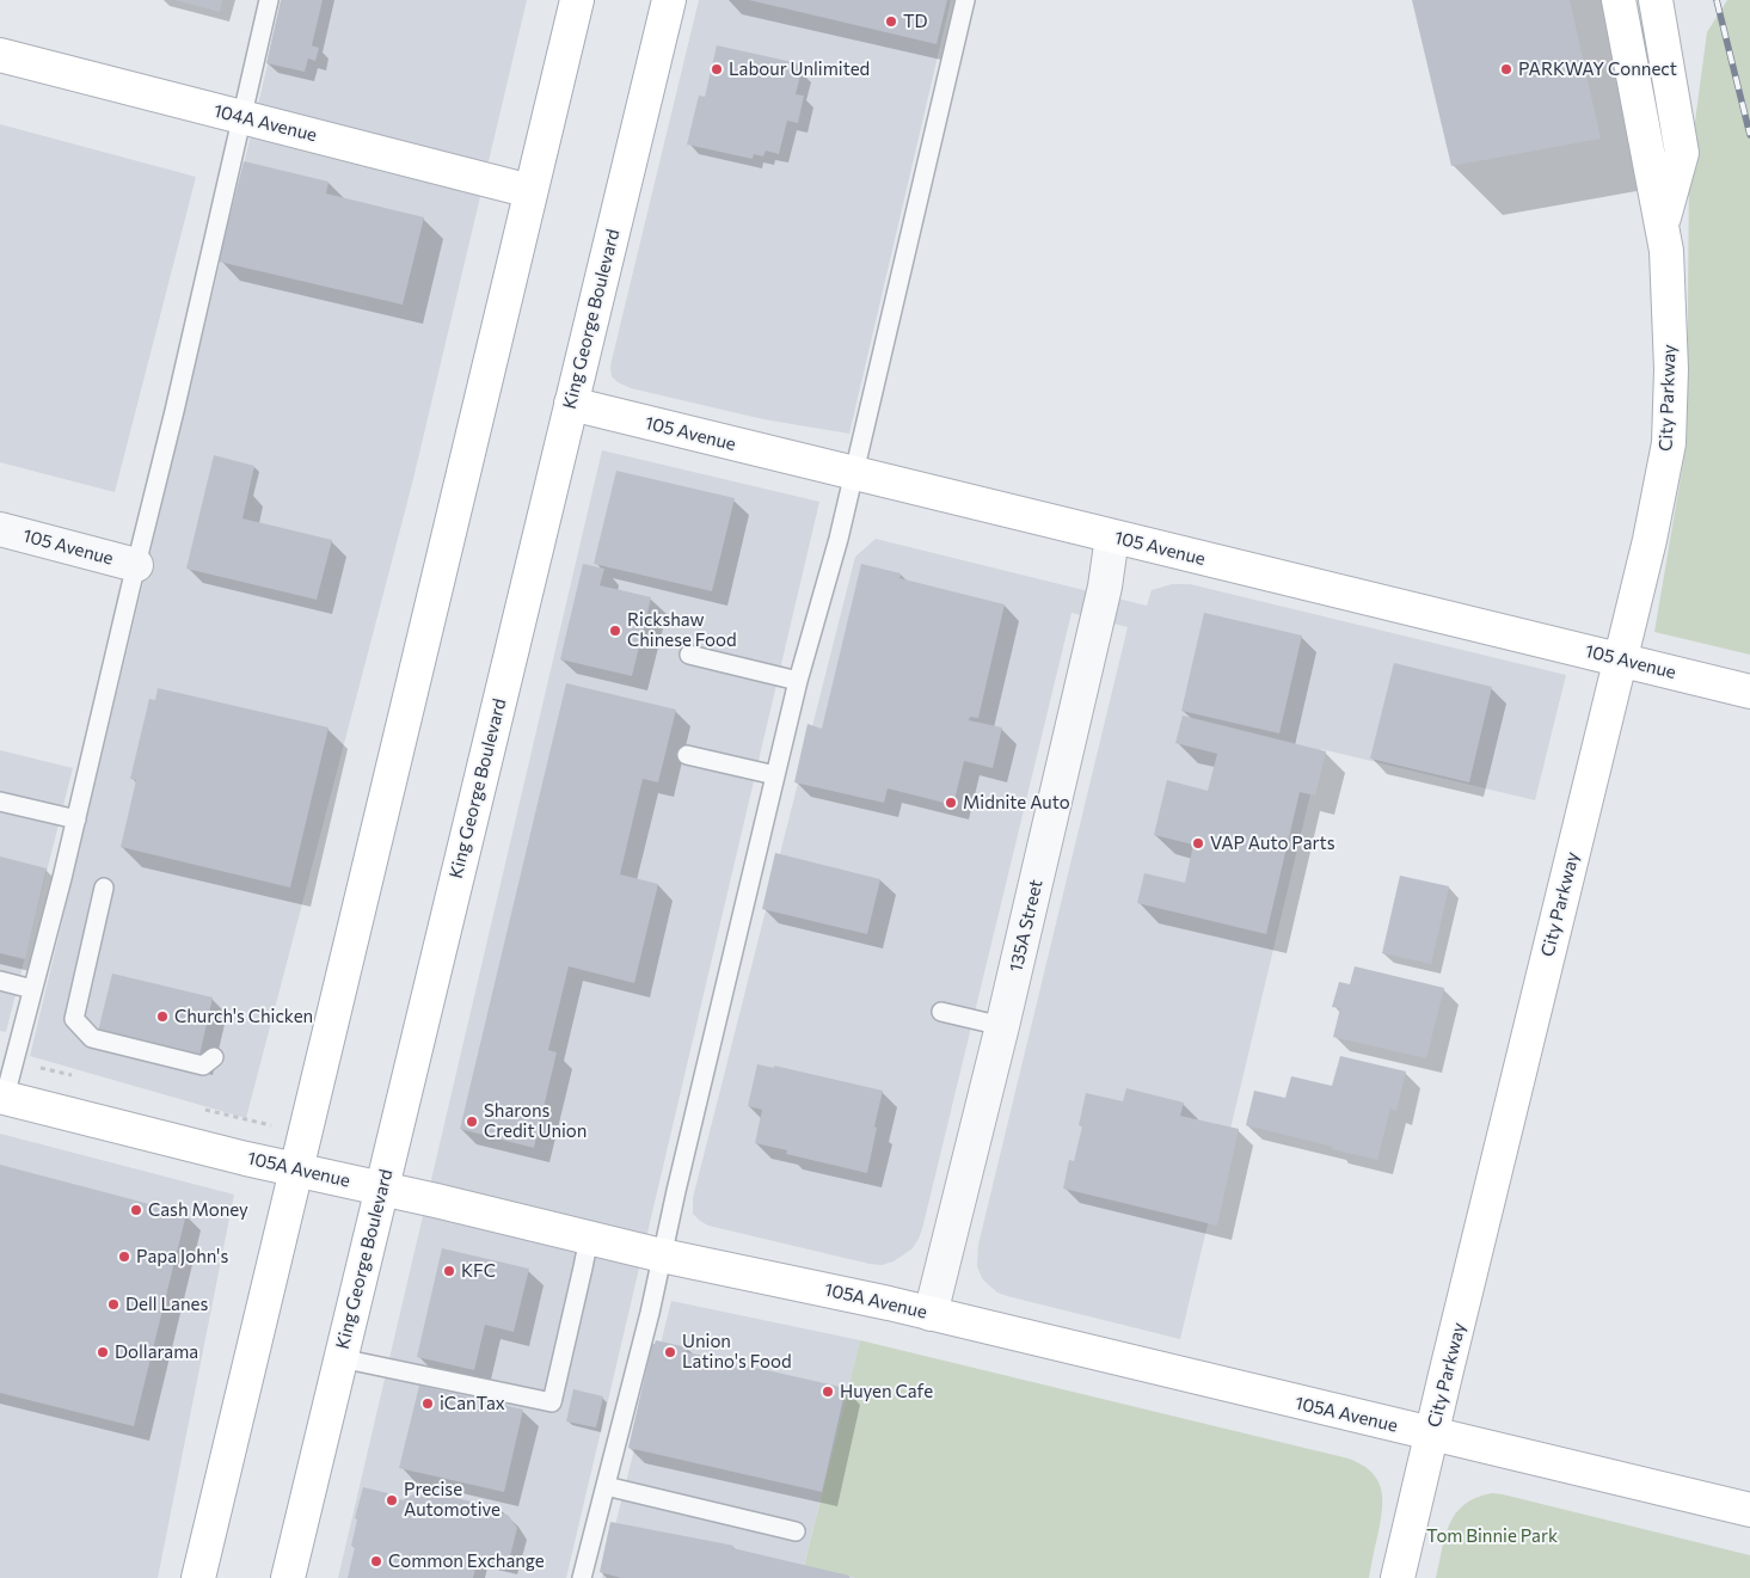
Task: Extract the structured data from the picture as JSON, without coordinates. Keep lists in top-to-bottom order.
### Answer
{
  "streets": {
    "street": [
      "104A Avenue",
      "King George Boulevard",
      "City Parkway",
      "105 Avenue",
      "135A Street",
      "105A Avenue"
    ]
  },
  "crossings": [
    ["King George Boulevard", "105 Avenue"],
    ["King George Boulevard", "105A Avenue"],
    ["City Parkway", "105 Avenue"],
    ["City Parkway", "105A Avenue"],
    ["105 Avenue", "135A Street"],
    ["135A Street", "105A Avenue"]
  ],
  "parks": ["Tom Binnie Park"],
  "places": [
    "TD",
    "Labour Unlimited",
    "PARKWAY Connect",
    "Rickshaw Chinese Food",
    "Midnite Auto",
    "VAP Auto Parts",
    "Church's Chicken",
    "Sharons Credit Union",
    "Cash Money",
    "Papa John's",
    "KFC",
    "Dell Lanes",
    "Dollarama",
    "Union Latino's Food",
    "Huyen Cafe",
    "iCanTax",
    "Precise Automotive",
    "Common Exchange"
  ]
}
